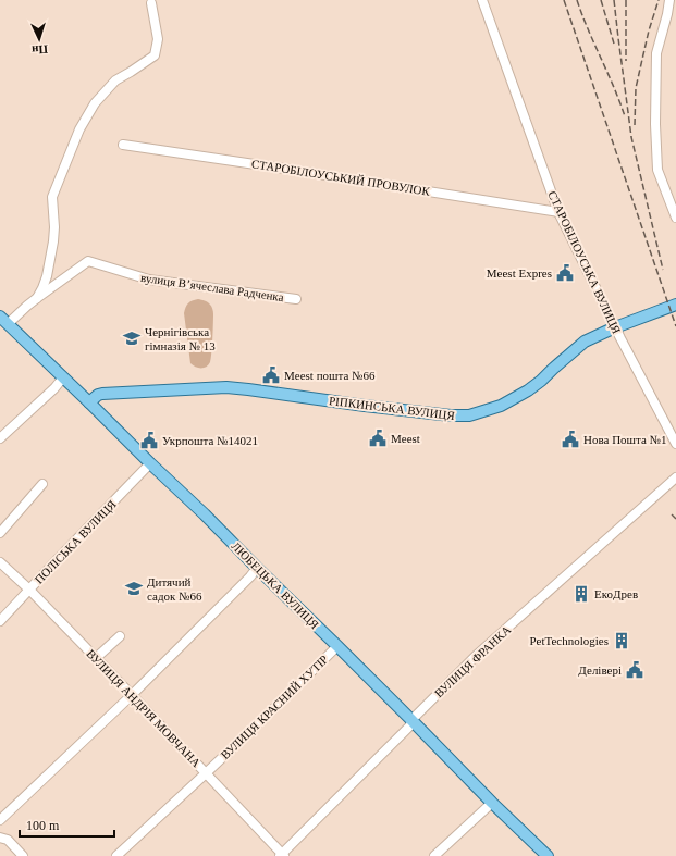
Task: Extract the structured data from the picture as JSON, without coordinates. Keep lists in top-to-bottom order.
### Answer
{
  "streets": {
    "main road": ["РІПКИНСЬКА ВУЛИЦЯ", "ЛЮБЕЦЬКА ВУЛИЦЯ"],
    "street": [
      "СТАРОБІЛОУСЬКИЙ ПРОВУЛОК",
      "СТАРОБІЛОУСЬКА ВУЛИЦЯ",
      "вулиця Вʼячеслава Радченка",
      "ПОЛІСЬКА ВУЛИЦЯ",
      "ВУЛИЦЯ ФРАНКА",
      "ВУЛИЦЯ КРАСНИЙ ХУТІР",
      "ВУЛИЦЯ АНДРІЯ МОВЧАНА"
    ]
  },
  "crossings": [
    ["СТАРОБІЛОУСЬКИЙ ПРОВУЛОК", "СТАРОБІЛОУСЬКА ВУЛИЦЯ"],
    ["СТАРОБІЛОУСЬКА ВУЛИЦЯ", "РІПКИНСЬКА ВУЛИЦЯ"],
    ["вулиця Вʼячеслава Радченка", "ЛЮБЕЦЬКА ВУЛИЦЯ"],
    ["РІПКИНСЬКА ВУЛИЦЯ", "ЛЮБЕЦЬКА ВУЛИЦЯ"],
    ["ПОЛІСЬКА ВУЛИЦЯ", "ЛЮБЕЦЬКА ВУЛИЦЯ"],
    ["ПОЛІСЬКА ВУЛИЦЯ", "ВУЛИЦЯ АНДРІЯ МОВЧАНА"],
    ["ЛЮБЕЦЬКА ВУЛИЦЯ", "ВУЛИЦЯ ФРАНКА"],
    ["ЛЮБЕЦЬКА ВУЛИЦЯ", "ВУЛИЦЯ КРАСНИЙ ХУТІР"],
    ["ВУЛИЦЯ ФРАНКА", "ВУЛИЦЯ АНДРІЯ МОВЧАНА"],
    ["ВУЛИЦЯ КРАСНИЙ ХУТІР", "ВУЛИЦЯ АНДРІЯ МОВЧАНА"]
  ],
  "places": {
    "public building": [
      "Meest Expres",
      "Meest пошта №66",
      "Meest",
      "Нова Пошта №1",
      "Укрпошта №14021",
      "Делівері"
    ],
    "school or university": ["Чернігівська гімназія № 13", "Дитячий садок №66"],
    "building": ["ЕкоДрев", "PetTechnologies"]
  },
  "scale_bar": "100 m",
  "north": "bottom"
}
